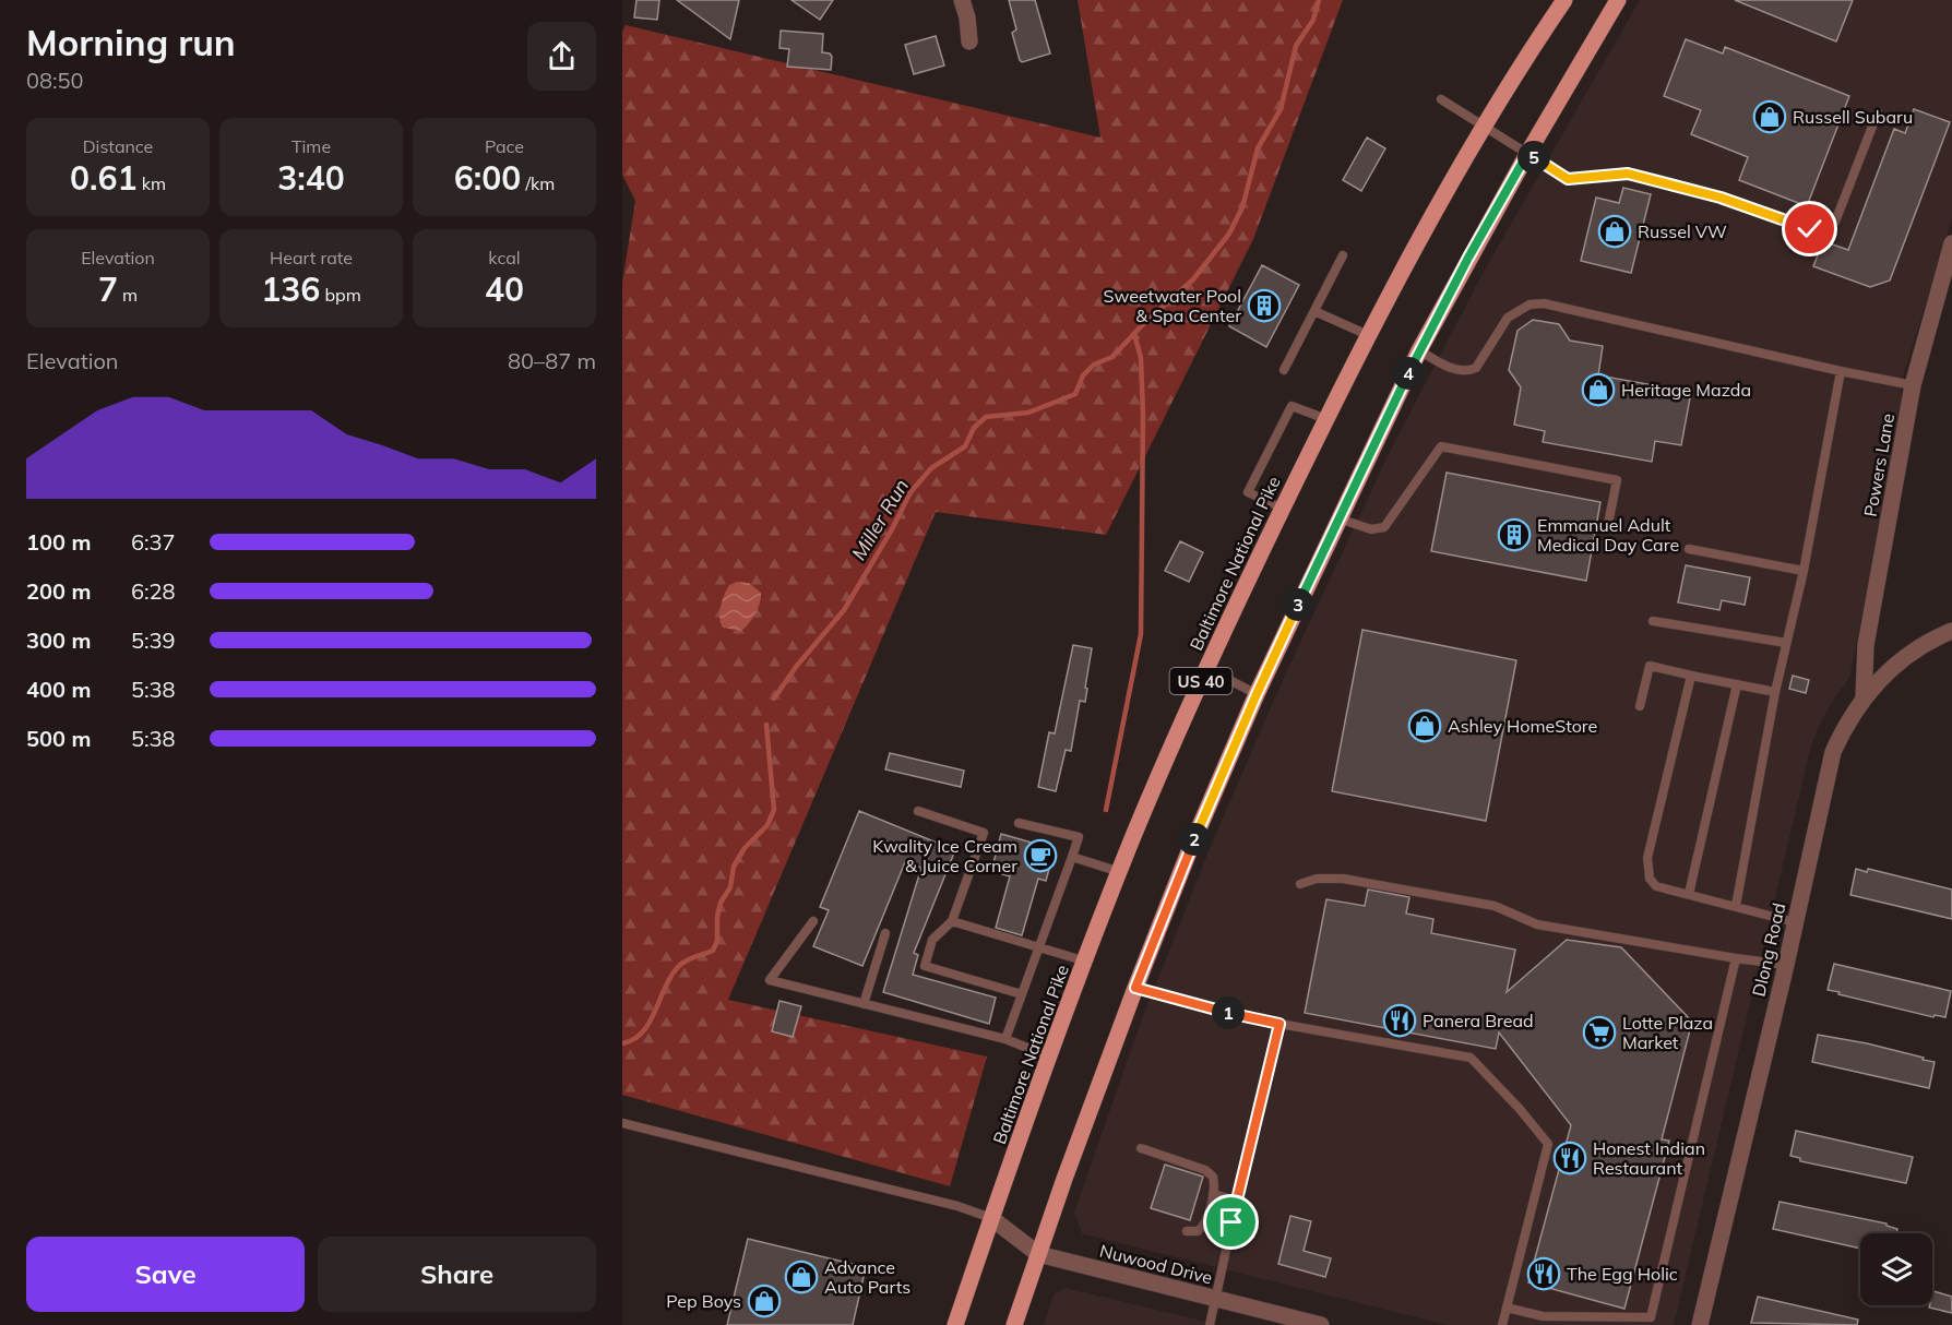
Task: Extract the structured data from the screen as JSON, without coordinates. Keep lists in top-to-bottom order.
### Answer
{
  "streets": {
    "main road": ["Baltimore National Pike", "US 40"],
    "street": ["Powers Lane", "Dlong Road", "Nuwood Drive"]
  },
  "crossings": [
    ["Powers Lane", "Dlong Road"],
    ["Baltimore National Pike", "Nuwood Drive"],
    ["US 40", "Nuwood Drive"]
  ],
  "water": ["Miller Run"],
  "places": {
    "shop": [
      "Russell Subaru",
      "Russel VW",
      "Heritage Mazda",
      "Ashley HomeStore",
      "Advance Auto Parts",
      "Pep Boys"
    ],
    "building": ["Sweetwater Pool & Spa Center", "Emmanuel Adult Medical Day Care"],
    "cafe": ["Kwality Ice Cream & Juice Corner"],
    "restaurant": ["Panera Bread", "Honest Indian Restaurant", "The Egg Holic"],
    "supermarket": ["Lotte Plaza Market"]
  },
  "page": {
    "heading": ["Morning run", "08:50"],
    "stats": [
      ["Distance", "0.61 km"],
      ["Time", "3:40"],
      ["Pace", "6:00 /km"],
      ["Elevation", "7 m"],
      ["Heart rate", "136 bpm"],
      ["kcal", "40"]
    ],
    "pins": [
      "5",
      "4",
      "3",
      "2",
      "1"
    ],
    "chart": ["Elevation", "80–87 m"],
    "list": [
      {
        "name": "100 m",
        "note": "6:37"
      },
      {
        "name": "200 m",
        "note": "6:28"
      },
      {
        "name": "300 m",
        "note": "5:39"
      },
      {
        "name": "400 m",
        "note": "5:38"
      },
      {
        "name": "500 m",
        "note": "5:38"
      }
    ],
    "buttons": ["Save", "Share"]
  }
}
